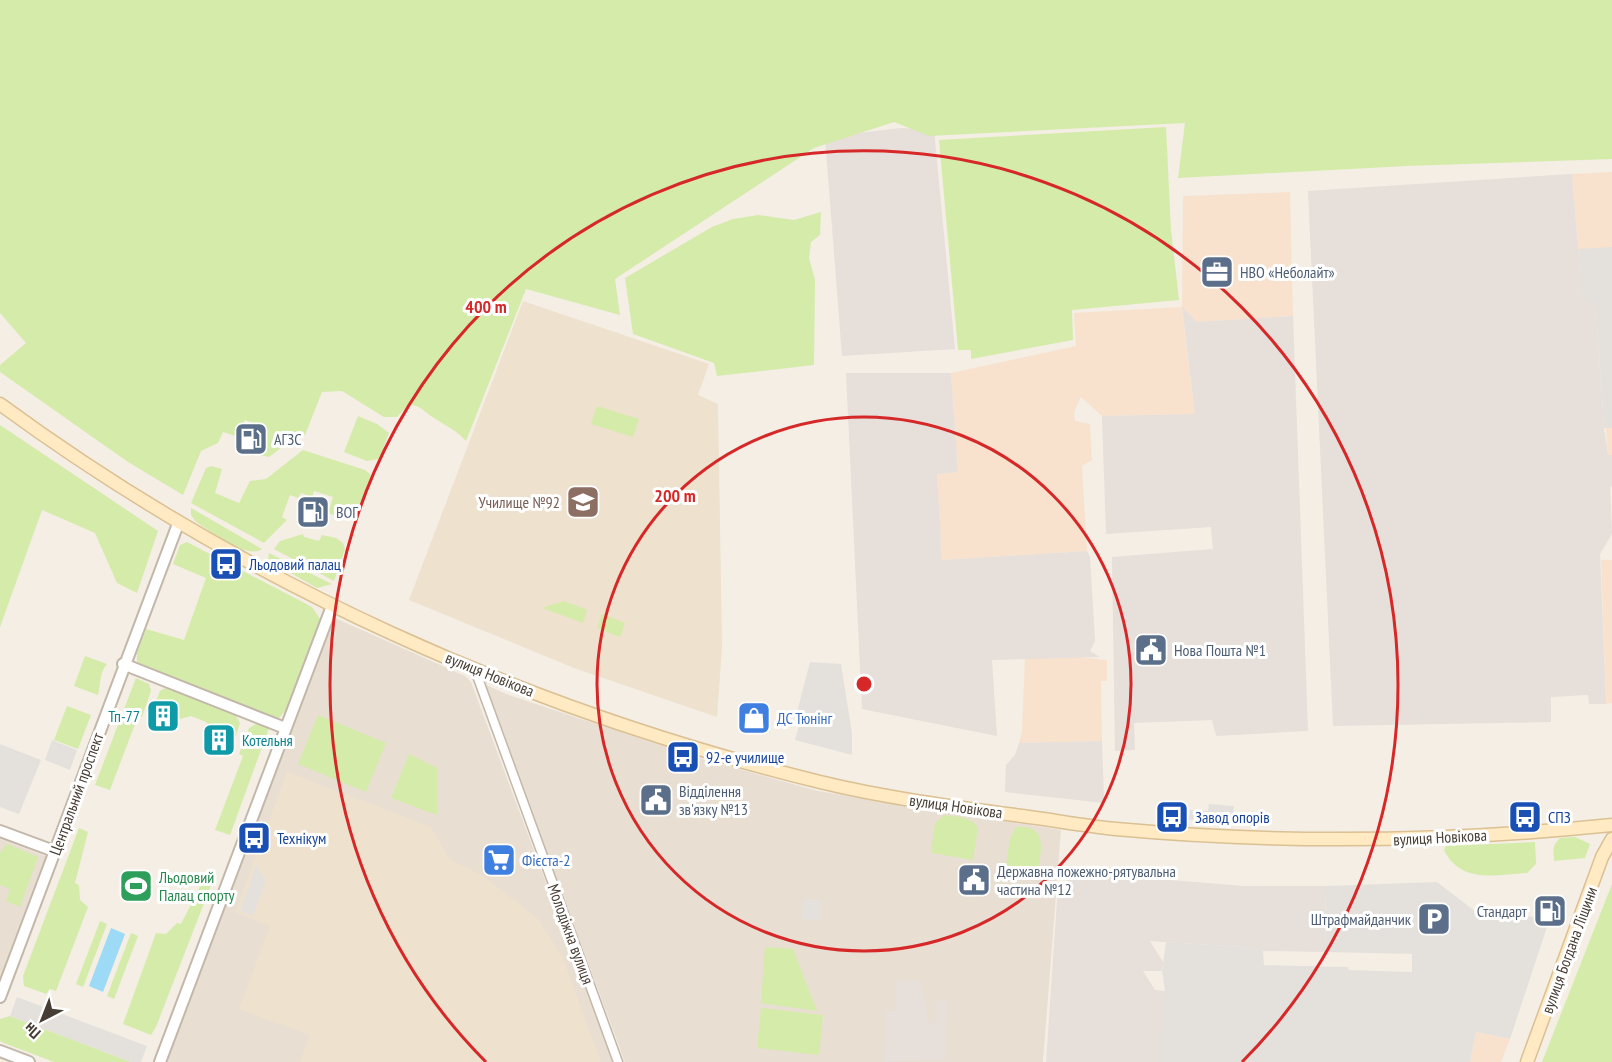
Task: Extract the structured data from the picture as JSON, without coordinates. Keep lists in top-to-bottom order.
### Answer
{
  "streets": {
    "main road": ["вулиця Новікова", "вулиця Богдана Ліщини"],
    "street": ["Центральний проспект", "Молодіжна вулиця"]
  },
  "crossings": [
    ["вулиця Новікова", "Центральний проспект"],
    ["вулиця Новікова", "Молодіжна вулиця"]
  ],
  "places": {
    "office": ["НВО «Неболайт»"],
    "fuel station": ["АГЗС", "ВОГ", "Стандарт"],
    "school or university": ["Училище №92"],
    "bus stop": [
      "Льодовий палац",
      "92-е училище",
      "Завод опорів",
      "СПЗ",
      "Технікум"
    ],
    "public building": ["Нова Пошта №1", "Відділення зв'язку №13", "Державна пожежно-рятувальна частина №12"],
    "building": ["Тп-77", "Котельня"],
    "shop": ["ДС Тюнінг"],
    "supermarket": ["Фiєста-2"],
    "sports": ["Льодовий Палац спорту"],
    "parking": ["Штрафмайданчик"]
  },
  "north": "bottom left",
  "rings": ["400 m", "200 m"]
}
